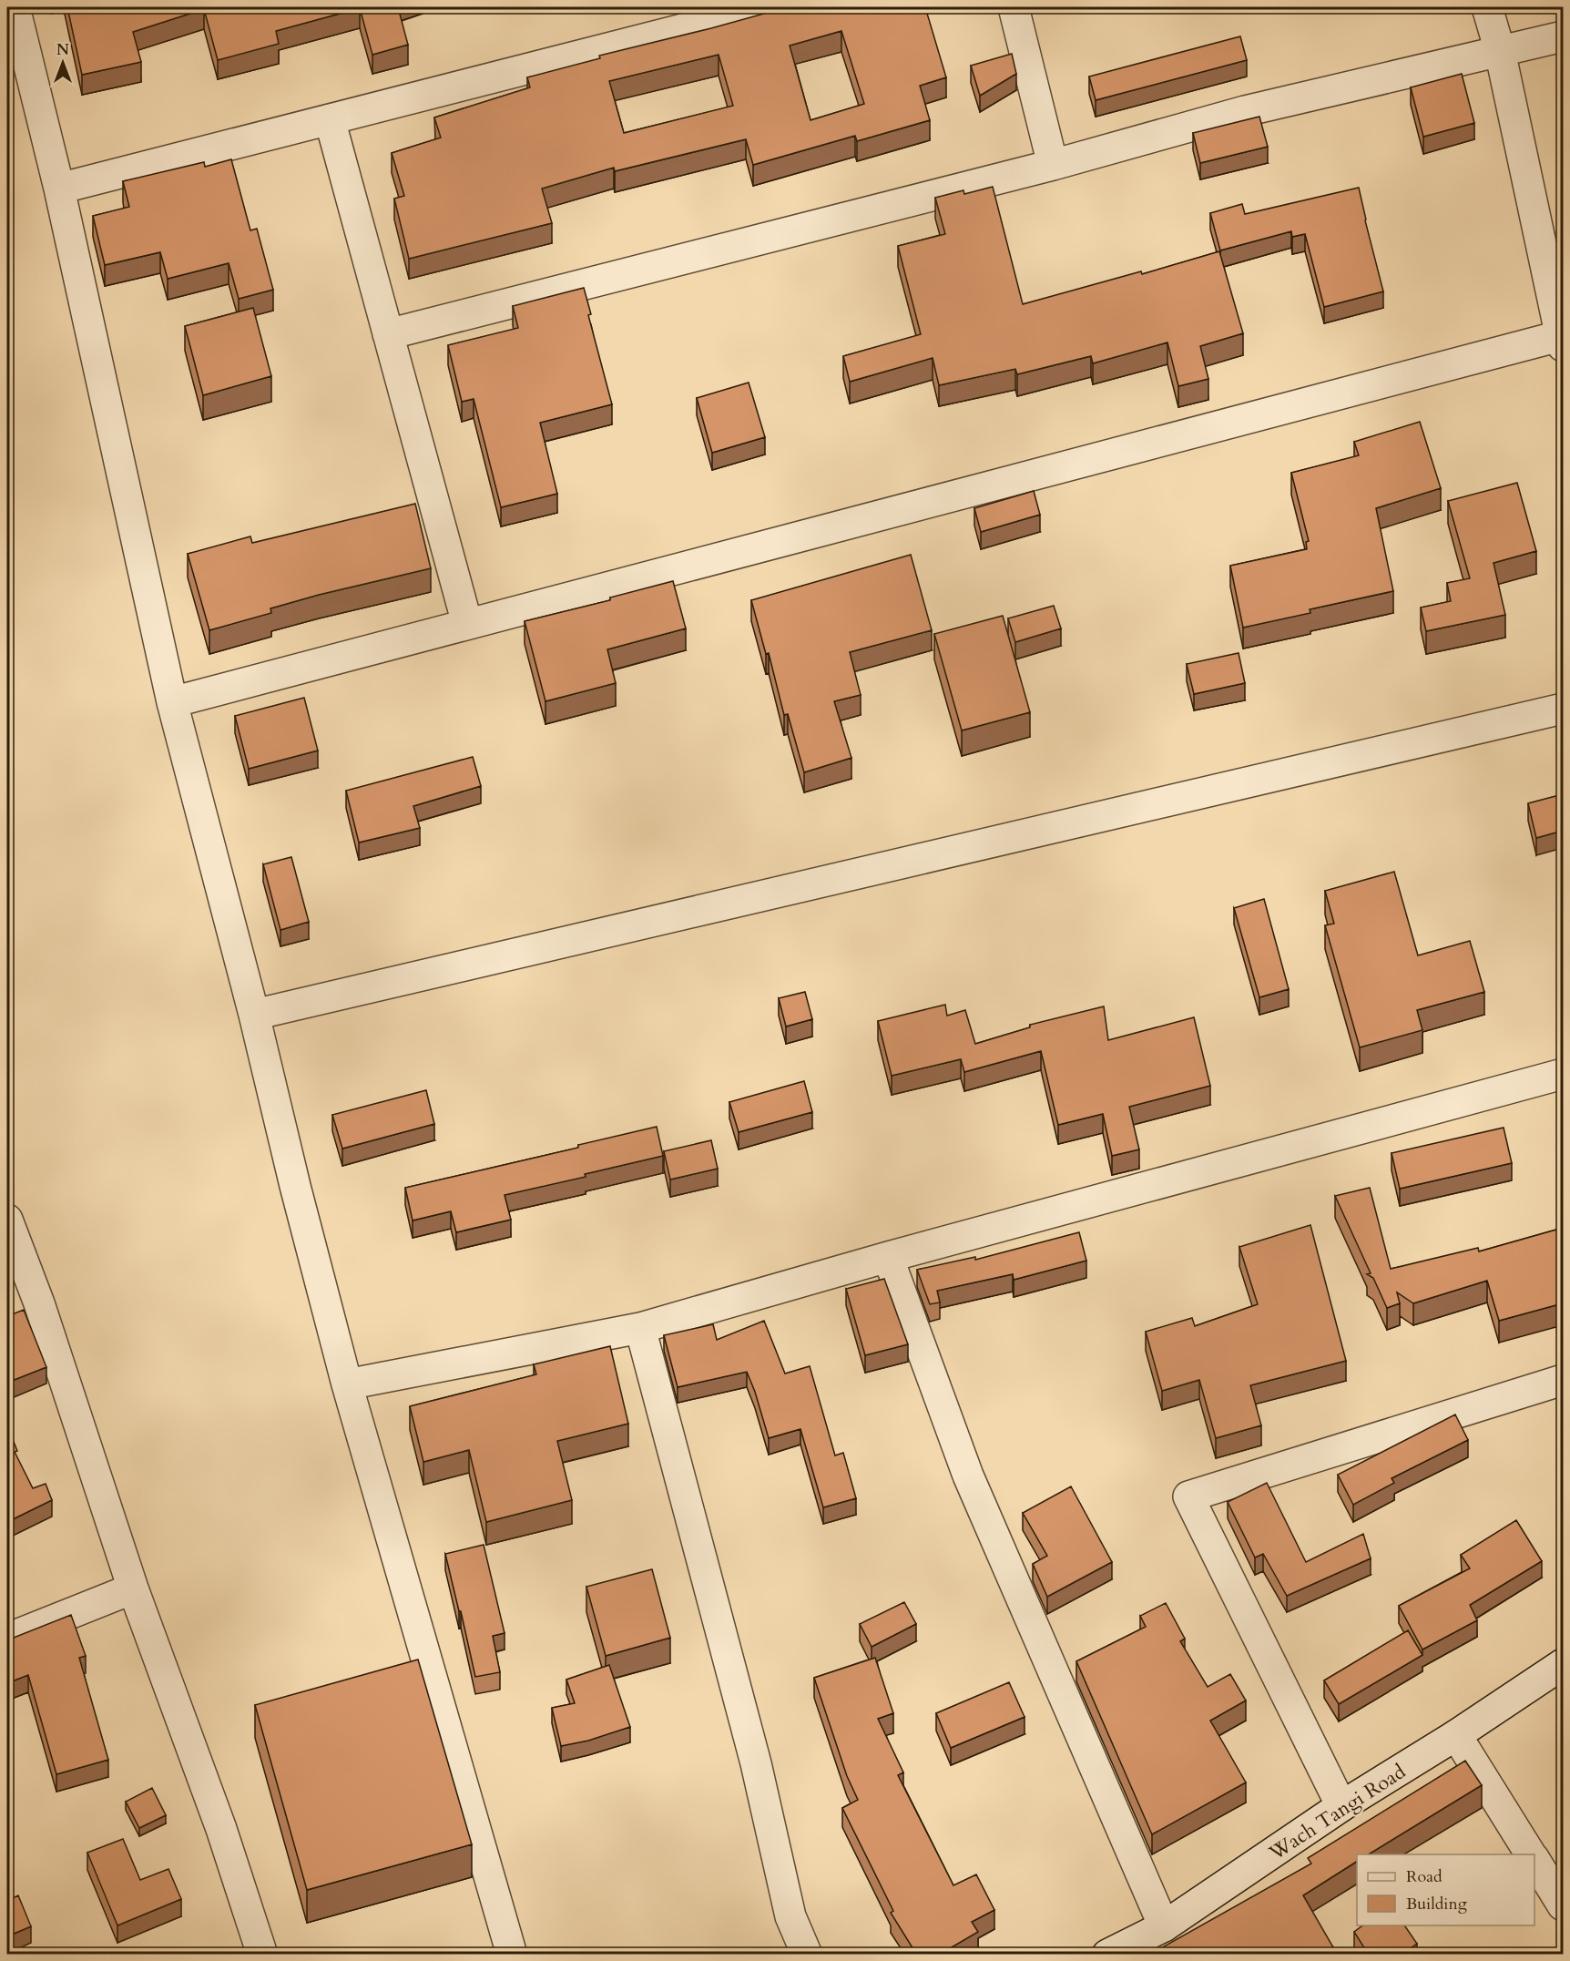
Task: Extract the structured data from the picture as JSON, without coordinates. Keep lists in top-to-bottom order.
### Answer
{
  "streets": {
    "street": ["Wach Tangi Road"]
  },
  "legend": ["Road", "Building"],
  "north": "top"
}
